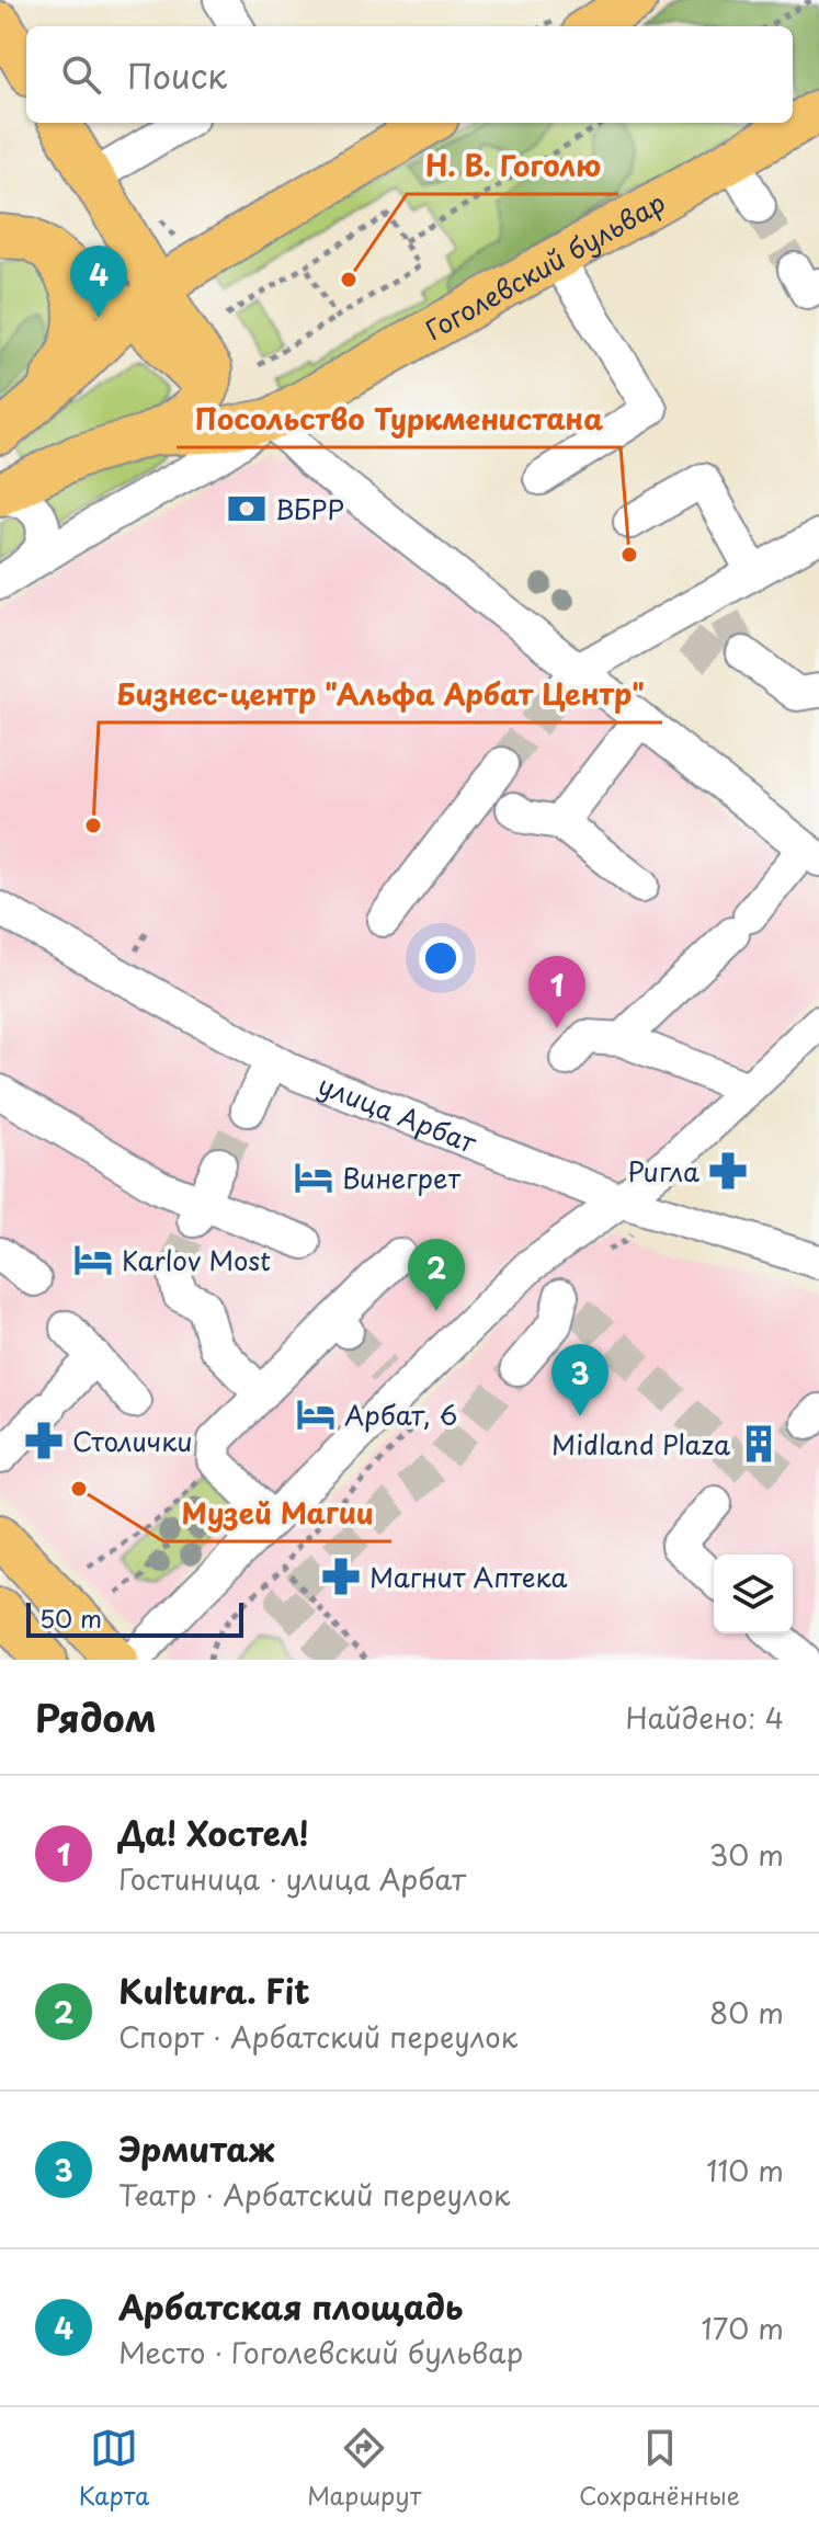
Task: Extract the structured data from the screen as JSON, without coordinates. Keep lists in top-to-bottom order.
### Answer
{
  "streets": {
    "main road": ["Гоголевский бульвар"],
    "street": ["улица Арбат"]
  },
  "places": {
    "other": [
      "Н. В. Гоголю",
      "Посольство Туркменистана",
      "Бизнес-центр \"Альфа Арбат Центр\"",
      "Музей Магии"
    ],
    "bank": ["ВБРР"],
    "pharmacy": ["Ригла", "Столички", "Магнит Аптека"],
    "hotel": ["Винегрет", "Karlov Most", "Арбат, 6"],
    "building": ["Midland Plaza"]
  },
  "scale_bar": "50 m",
  "page": {
    "search": "Поиск",
    "pins": [
      "4",
      "1",
      "2",
      "3"
    ],
    "scale": "50 m",
    "heading": ["Рядом", "Найдено: 4"],
    "list": [
      {
        "mark": "1",
        "name": "Да! Хостел!",
        "note": "Гостиница · улица Арбат",
        "value": "30 m"
      },
      {
        "mark": "2",
        "name": "Kultura. Fit",
        "note": "Спорт · Арбатский переулок",
        "value": "80 m"
      },
      {
        "mark": "3",
        "name": "Эрмитаж",
        "note": "Театр · Арбатский переулок",
        "value": "110 m"
      },
      {
        "mark": "4",
        "name": "Арбатская площадь",
        "note": "Место · Гоголевский бульвар",
        "value": "170 m"
      }
    ],
    "nav": ["Карта", "Маршрут", "Сохранённые"]
  }
}
